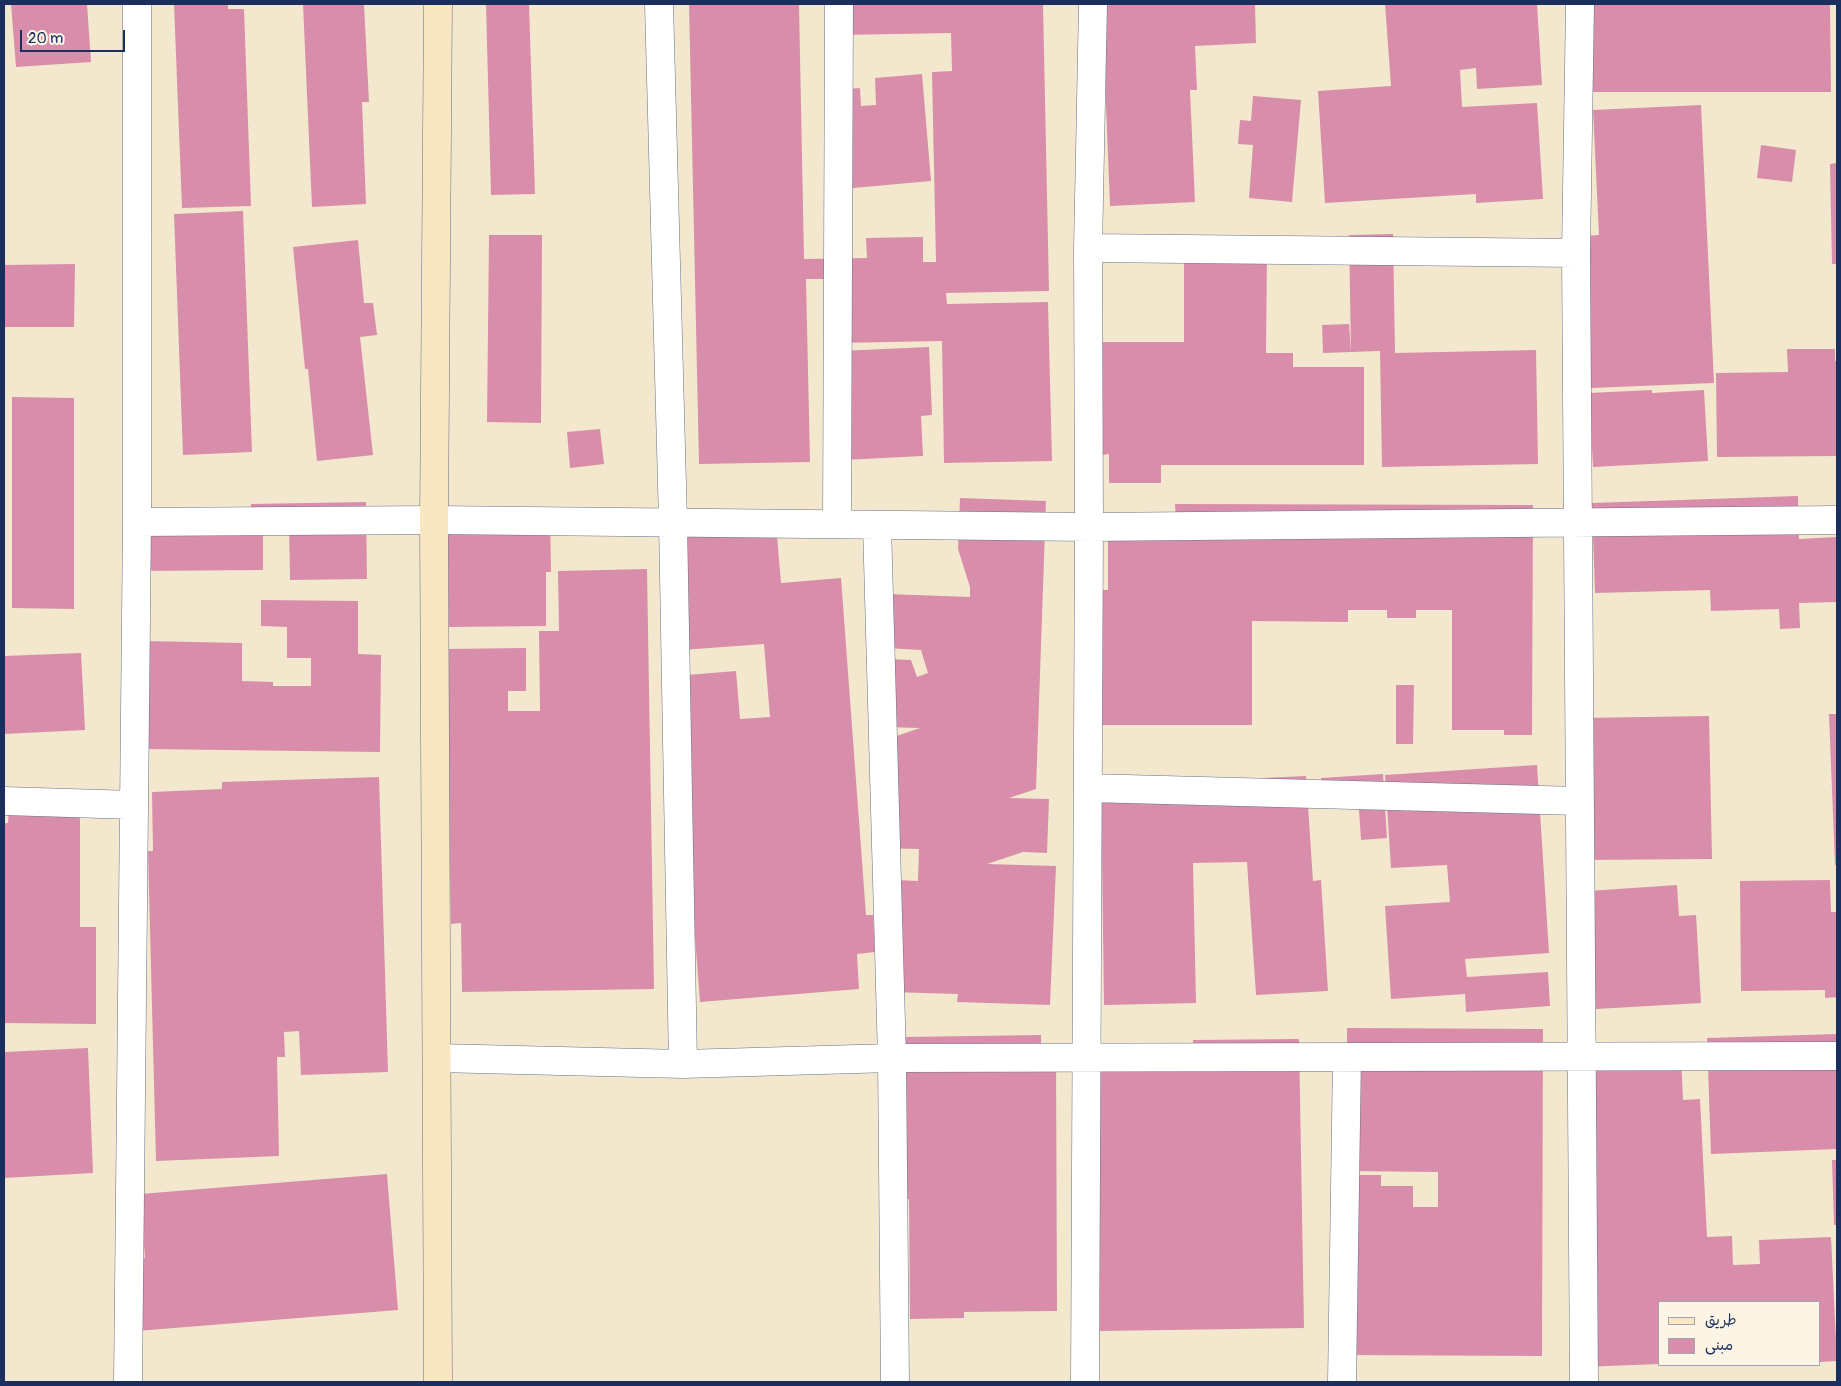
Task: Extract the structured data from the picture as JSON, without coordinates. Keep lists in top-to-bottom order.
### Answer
{
  "legend": ["طريق", "مبنى"],
  "scale_bar": "20 m"
}
